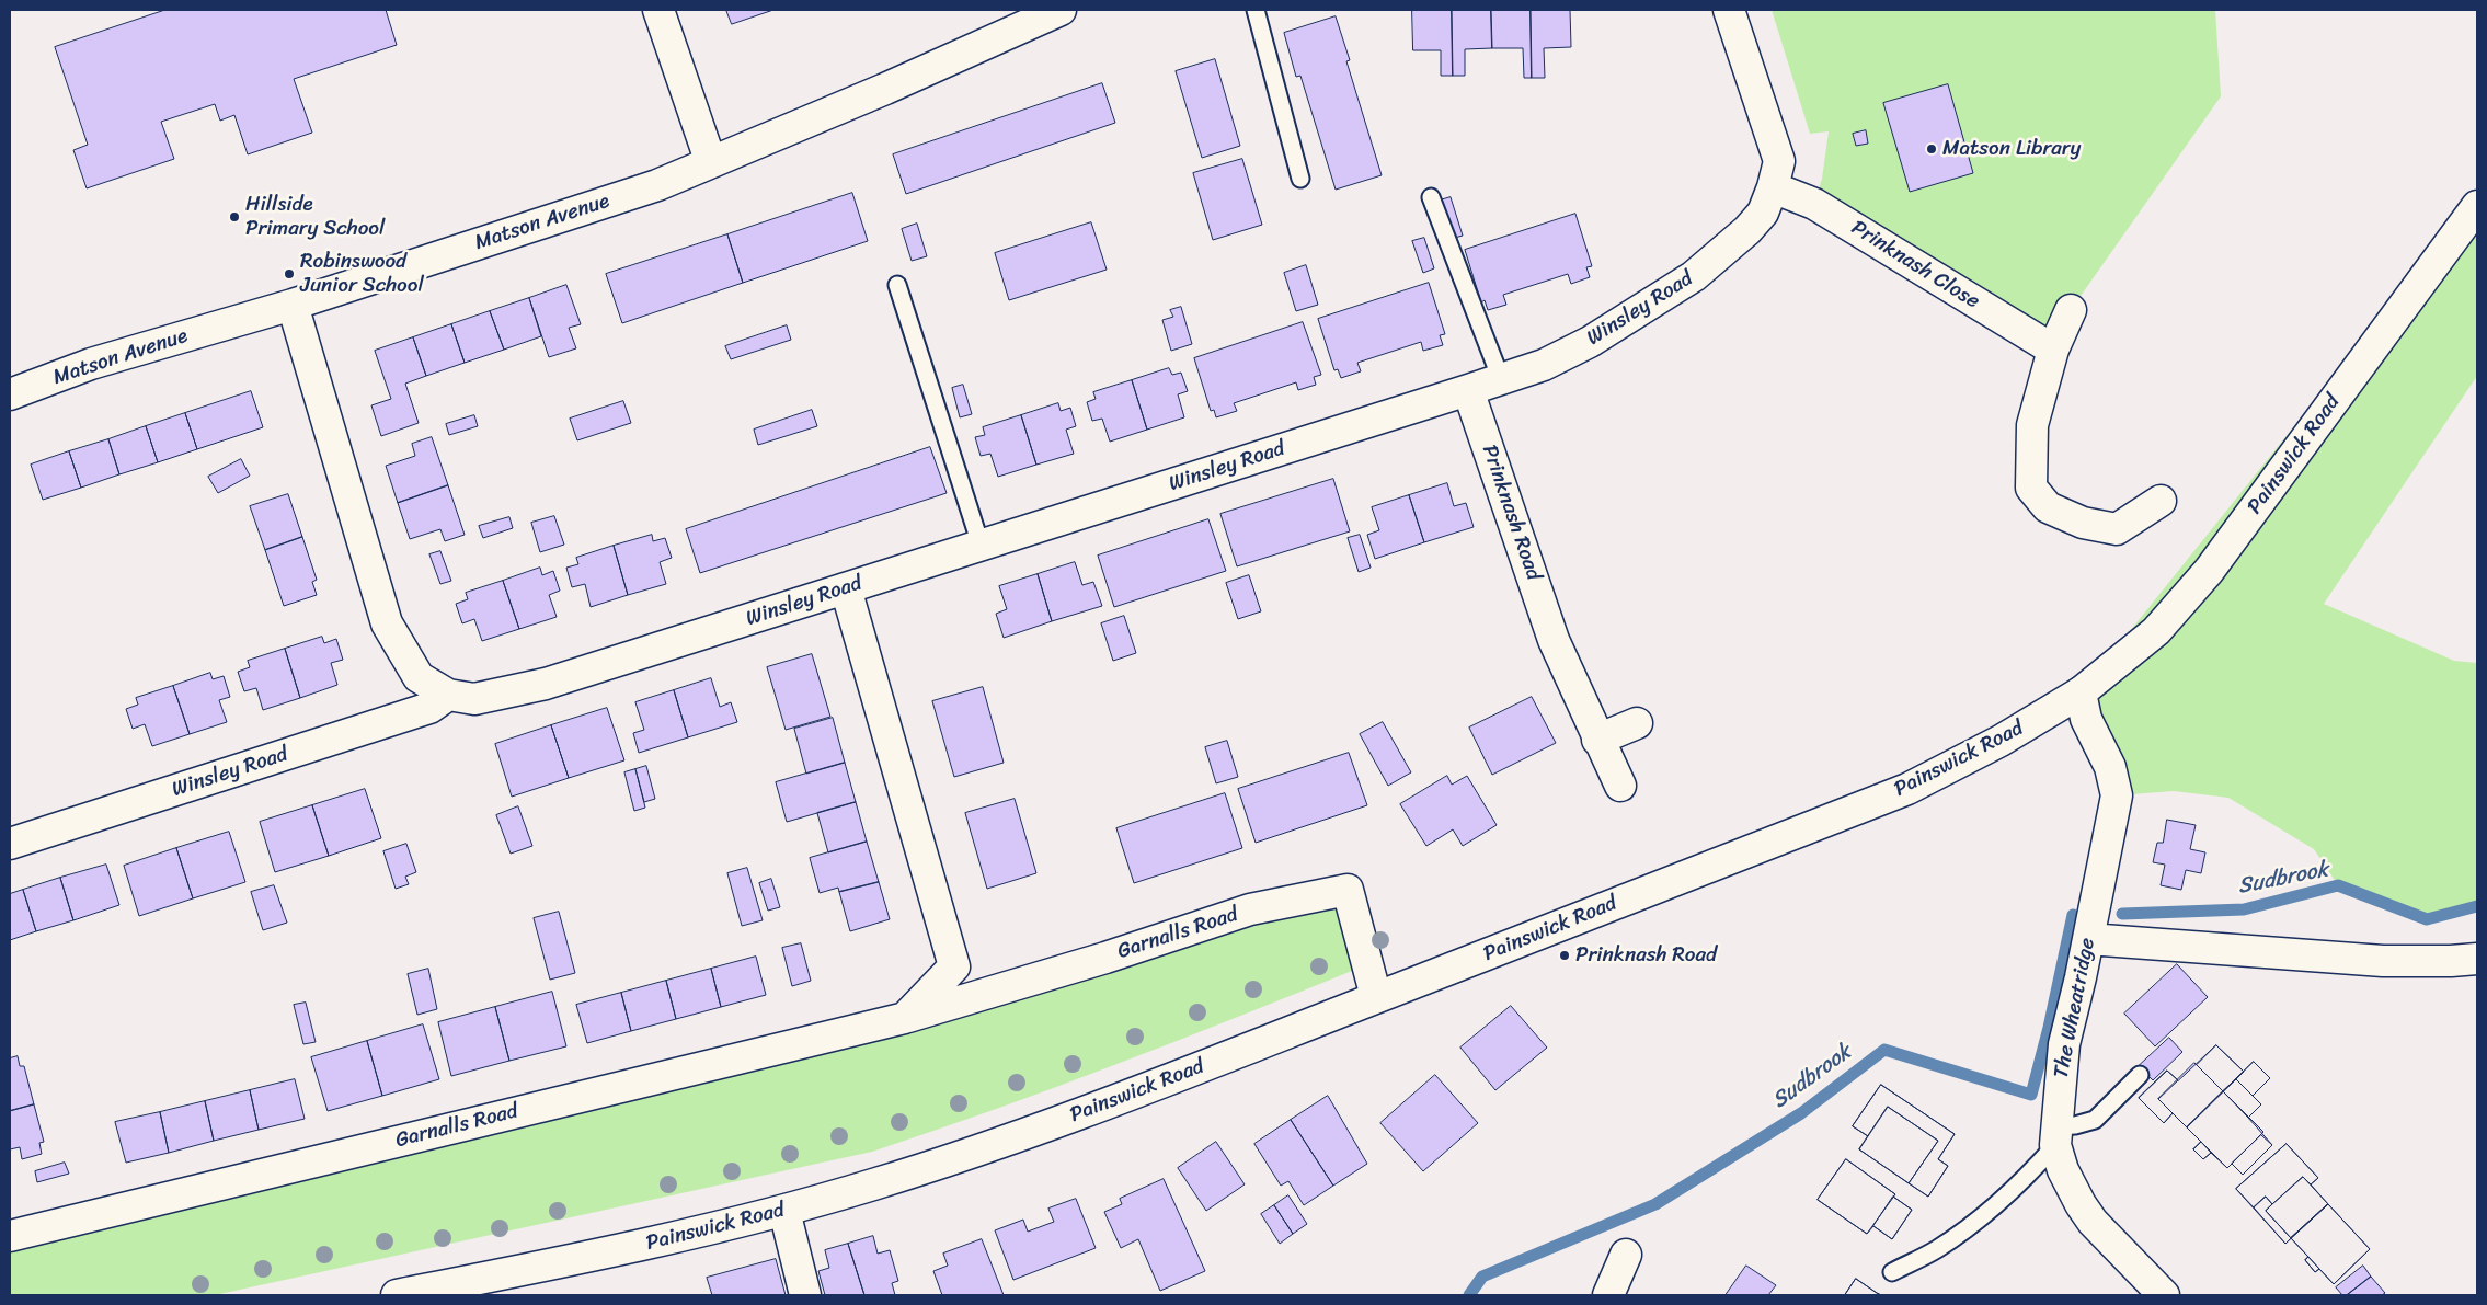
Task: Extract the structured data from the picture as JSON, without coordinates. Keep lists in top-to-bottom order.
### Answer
{
  "streets": {
    "street": [
      "Matson Avenue",
      "Prinknash Close",
      "Winsley Road",
      "Painswick Road",
      "Prinknash Road",
      "Garnalls Road",
      "The Wheatridge"
    ]
  },
  "crossings": [
    ["Matson Avenue", "Winsley Road"],
    ["Prinknash Close", "Winsley Road"],
    ["Winsley Road", "Prinknash Road"],
    ["Painswick Road", "Garnalls Road"],
    ["Painswick Road", "The Wheatridge"]
  ],
  "water": ["Sudbrook"],
  "places": [
    "Matson Library",
    "Hillside Primary School",
    "Robinswood Junior School",
    "Prinknash Road"
  ]
}
